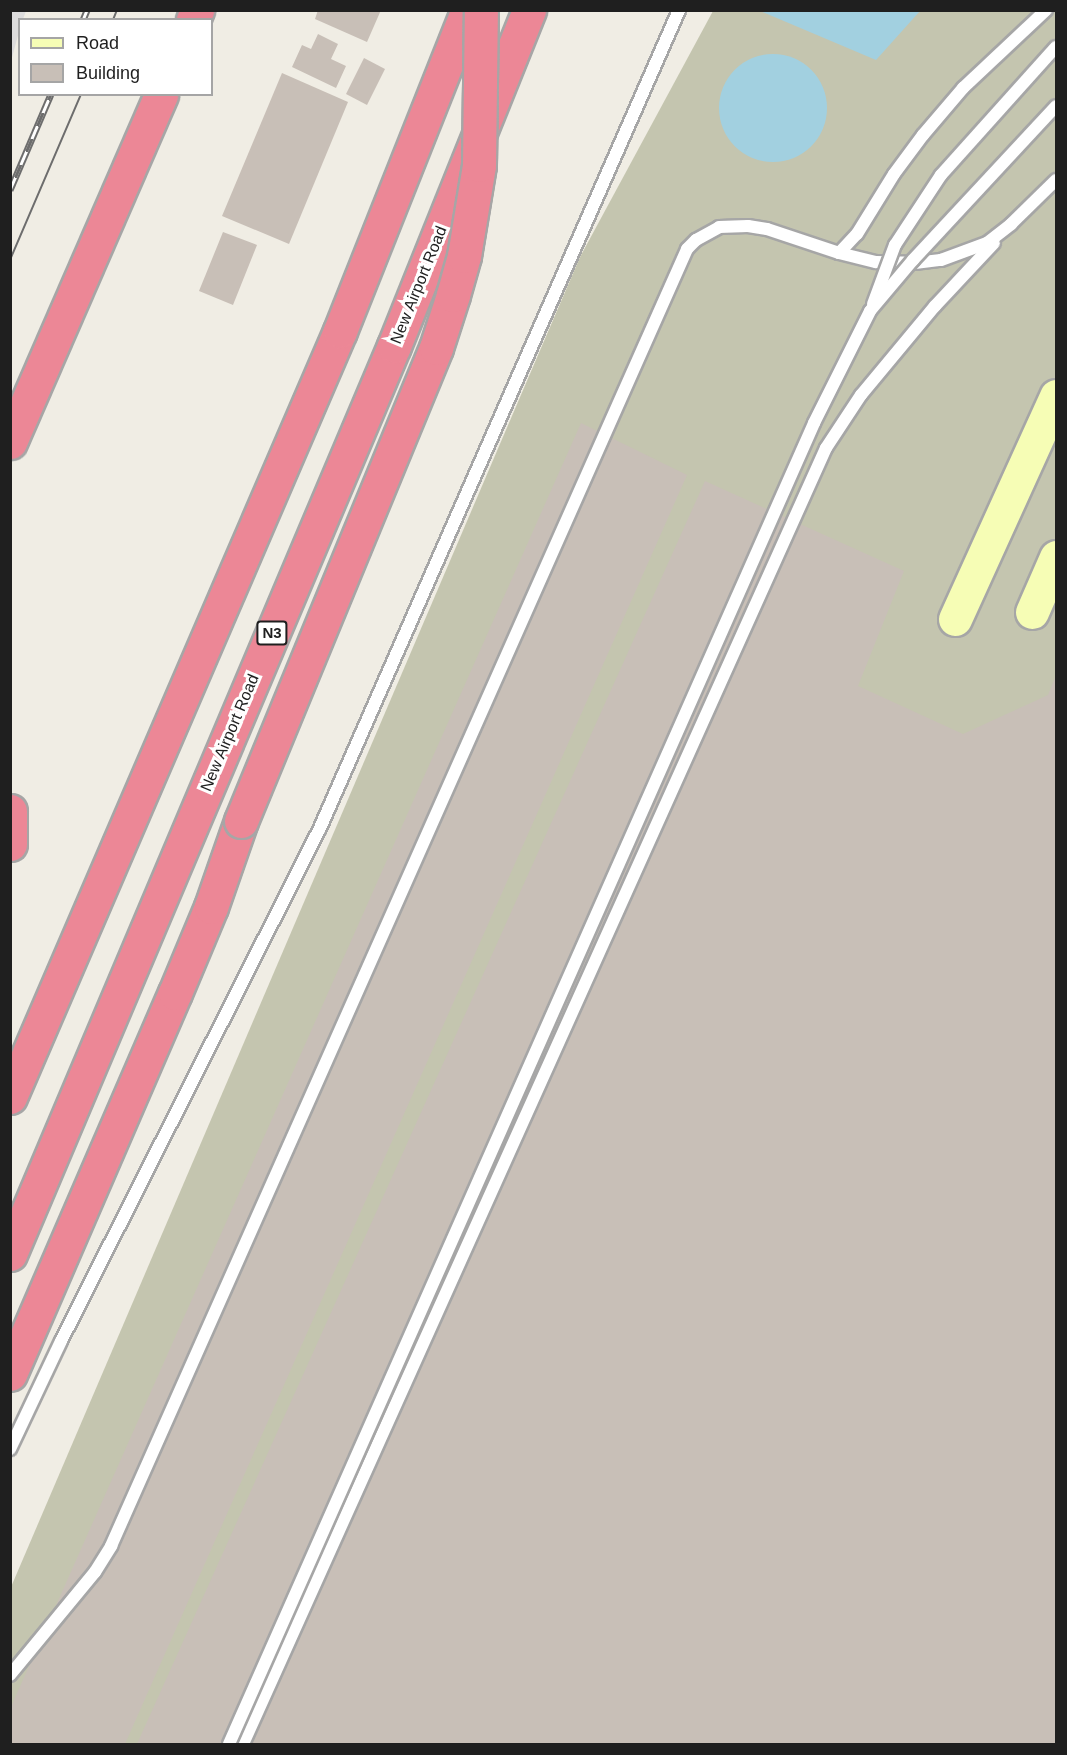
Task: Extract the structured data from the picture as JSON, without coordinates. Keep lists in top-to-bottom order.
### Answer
{
  "streets": {
    "highway": ["New Airport Road", "N3"]
  },
  "legend": ["Road", "Building"]
}
